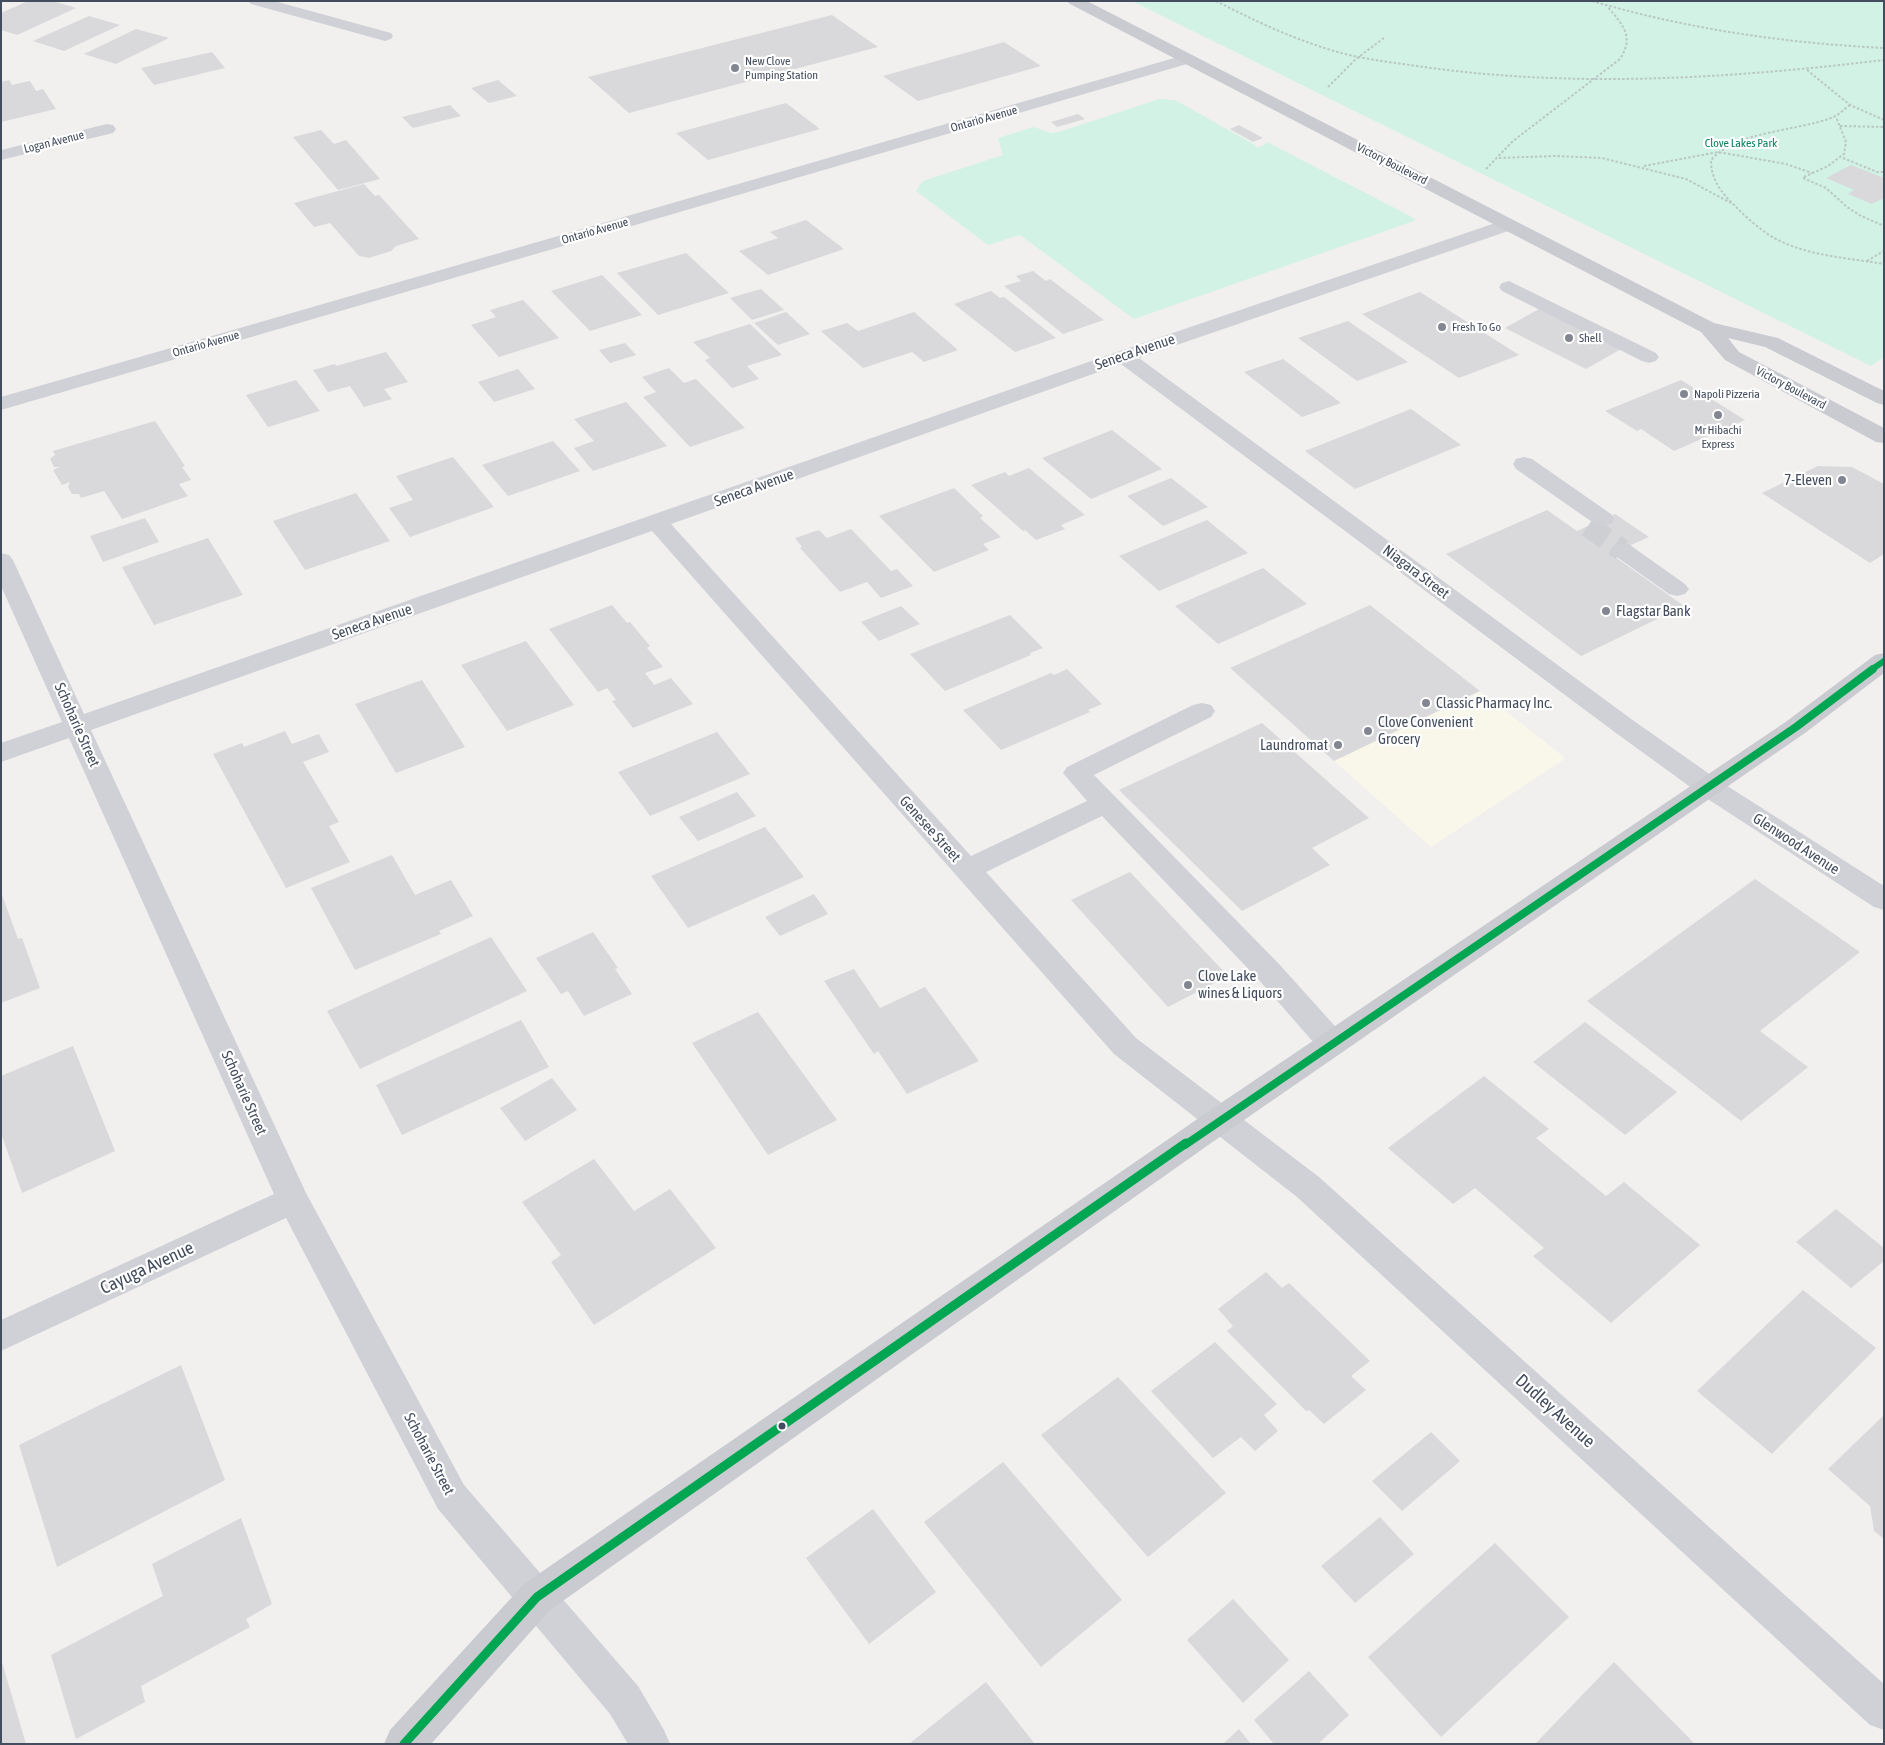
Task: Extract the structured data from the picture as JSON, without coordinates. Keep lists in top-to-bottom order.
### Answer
{
  "streets": {
    "main road": ["Victory Boulevard"],
    "street": [
      "Ontario Avenue",
      "Logan Avenue",
      "Seneca Avenue",
      "Niagara Street",
      "Schoharie Street",
      "Genesee Street",
      "Glenwood Avenue",
      "Cayuga Avenue",
      "Dudley Avenue"
    ]
  },
  "crossings": [
    ["Ontario Avenue", "Victory Boulevard"],
    ["Victory Boulevard", "Seneca Avenue"],
    ["Seneca Avenue", "Niagara Street"],
    ["Seneca Avenue", "Schoharie Street"],
    ["Seneca Avenue", "Genesee Street"],
    ["Niagara Street", "Glenwood Avenue"],
    ["Schoharie Street", "Cayuga Avenue"],
    ["Genesee Street", "Dudley Avenue"]
  ],
  "parks": ["Clove Lakes Park"],
  "places": [
    "New Clove Pumping Station",
    "Fresh To Go",
    "Shell",
    "Napoli Pizzeria",
    "Mr Hibachi Express",
    "7-Eleven",
    "Flagstar Bank",
    "Classic Pharmacy Inc.",
    "Clove Convenient Grocery",
    "Laundromat",
    "Clove Lake wines & Liquors"
  ]
}
